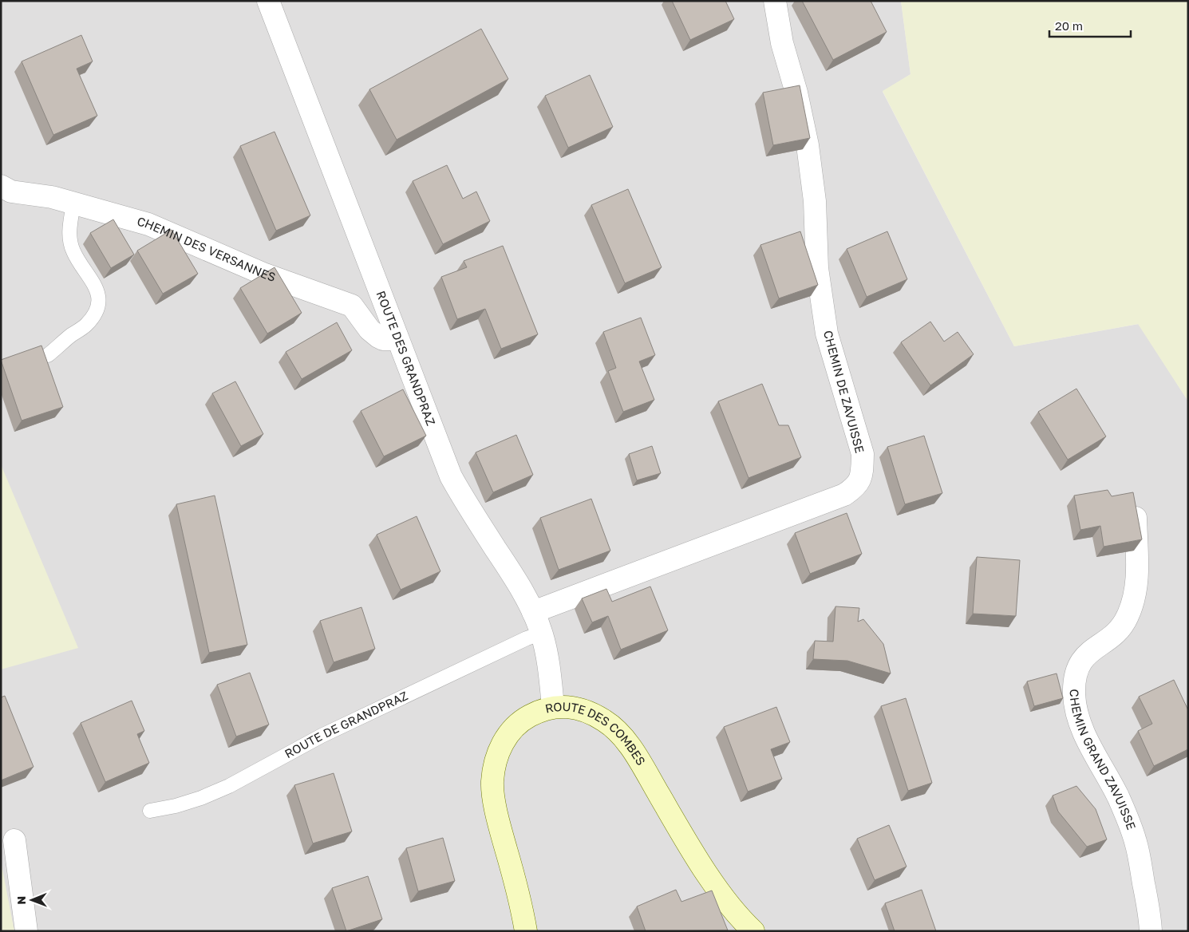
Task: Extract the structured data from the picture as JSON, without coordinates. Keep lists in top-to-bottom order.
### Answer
{
  "streets": {
    "street": [
      "CHEMIN DES VERSANNES",
      "ROUTE DES GRANDPRAZ",
      "CHEMIN DE ZAVUISSE",
      "ROUTE DES COMBES",
      "CHEMIN GRAND ZAVUISSE"
    ],
    "lane": ["ROUTE DE GRANDPRAZ"]
  },
  "crossings": [
    ["CHEMIN DES VERSANNES", "ROUTE DES GRANDPRAZ"],
    ["ROUTE DES GRANDPRAZ", "CHEMIN DE ZAVUISSE"],
    ["ROUTE DES GRANDPRAZ", "ROUTE DE GRANDPRAZ"],
    ["ROUTE DES GRANDPRAZ", "ROUTE DES COMBES"]
  ],
  "scale_bar": "20 m",
  "north": "left"
}
